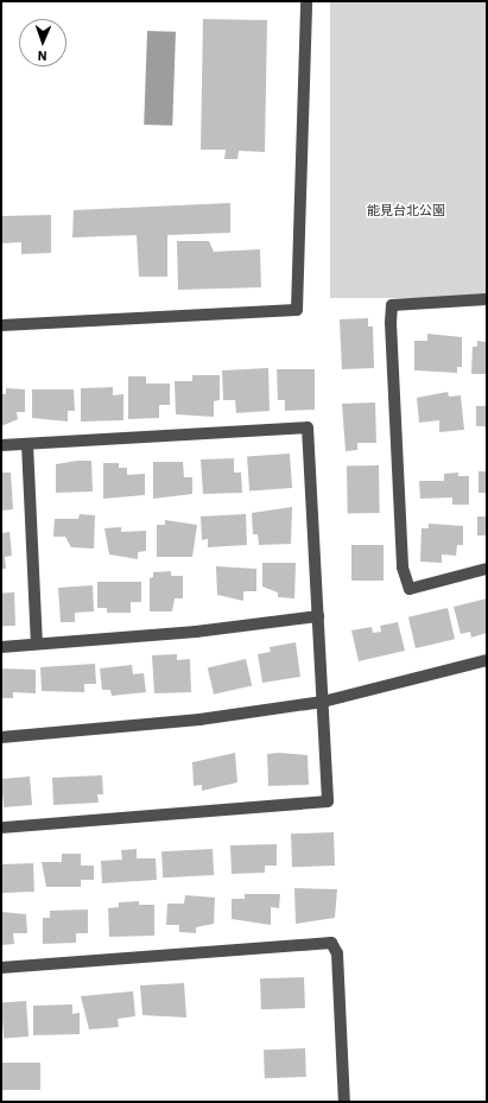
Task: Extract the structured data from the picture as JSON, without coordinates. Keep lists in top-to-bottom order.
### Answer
{
  "parks": ["能見台北公園"],
  "north": "bottom"
}
